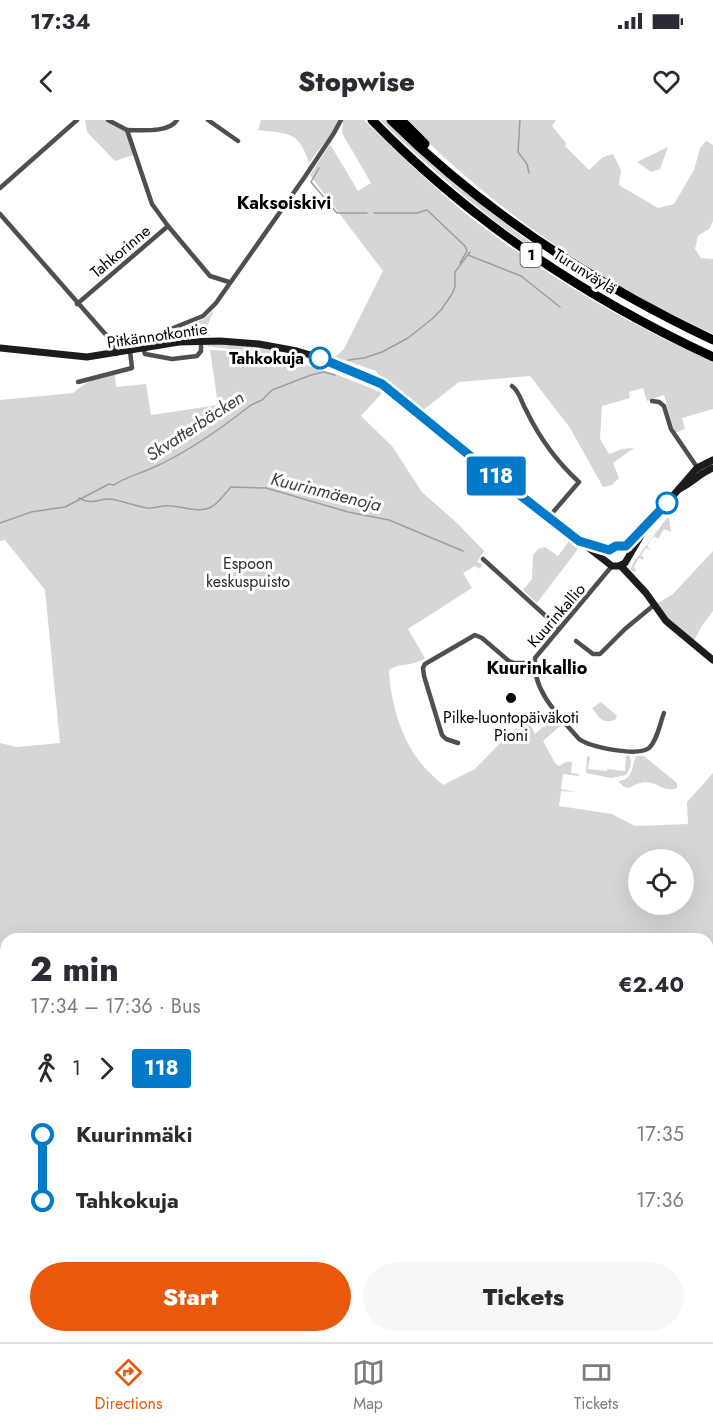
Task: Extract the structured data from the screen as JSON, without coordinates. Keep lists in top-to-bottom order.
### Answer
{
  "streets": {
    "highway": ["1", "Turunväylä"],
    "street": ["Tahkorinne", "Pitkännotkontie", "Kuurinkallio"]
  },
  "crossings": [
    ["Pitkännotkontie", "Kuurinkallio"]
  ],
  "districts": ["Kaksoiskivi", "Kuurinkallio"],
  "water": ["Skvatterbäcken", "Kuurinmäenoja"],
  "parks": ["Espoon keskuspuisto"],
  "places": ["Tahkokuja", "Pilke-luontopäiväkoti Pioni"],
  "lines": ["bus line 118"],
  "page": {
    "status": "17:34",
    "header": "Stopwise",
    "on_map": "118",
    "heading": ["2 min", "17:34 – 17:36 · Bus", "€2.40"],
    "legs": ["1", "118"],
    "list": [
      {
        "name": "Kuurinmäki",
        "value": "17:35"
      },
      {
        "name": "Tahkokuja",
        "value": "17:36"
      }
    ],
    "buttons": ["Start", "Tickets"],
    "tabs": ["Directions", "Map", "Tickets"]
  }
}
